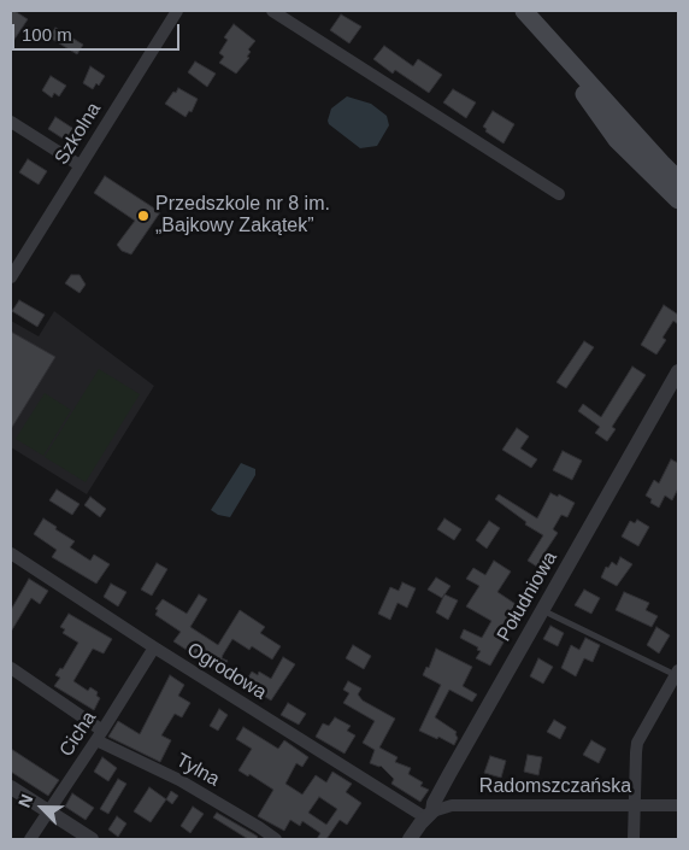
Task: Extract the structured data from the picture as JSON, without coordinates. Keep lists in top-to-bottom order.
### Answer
{
  "streets": {
    "street": [
      "Szkolna",
      "Południowa",
      "Ogrodowa",
      "Cicha",
      "Tylna",
      "Radomszczańska"
    ]
  },
  "crossings": [
    ["Południowa", "Ogrodowa"],
    ["Południowa", "Radomszczańska"],
    ["Ogrodowa", "Cicha"],
    ["Ogrodowa", "Radomszczańska"],
    ["Cicha", "Tylna"]
  ],
  "places": ["Przedszkole nr 8 im. „Bajkowy Zakątek”"],
  "scale_bar": "100 m",
  "north": "top left"
}
